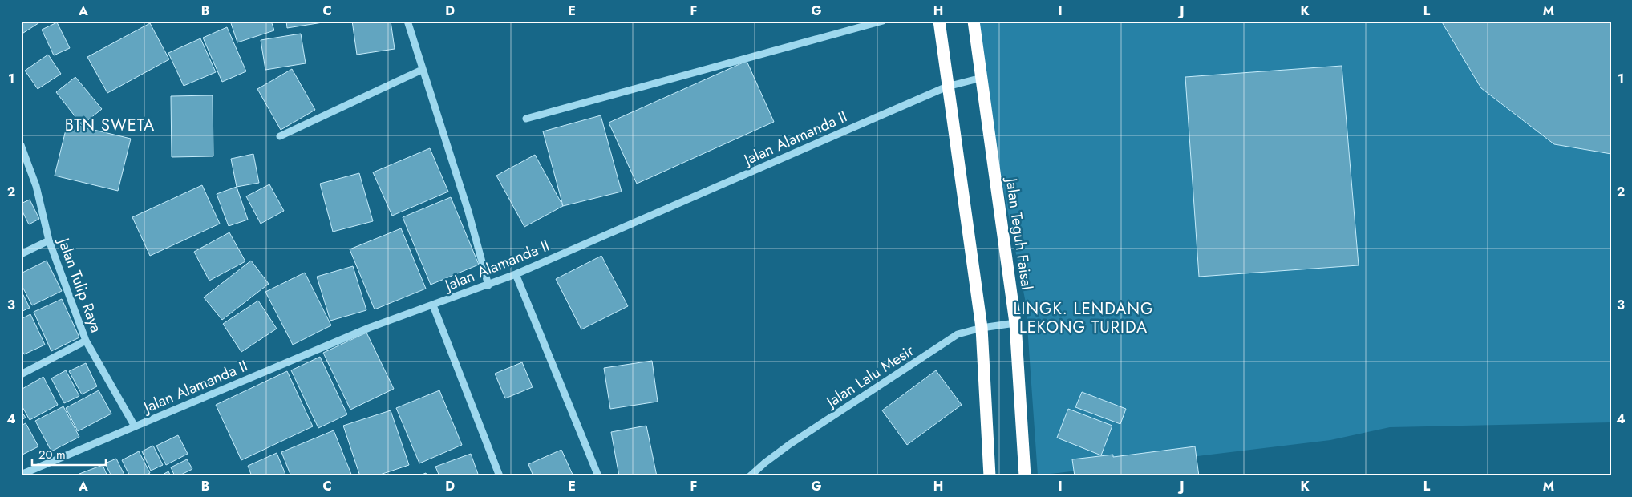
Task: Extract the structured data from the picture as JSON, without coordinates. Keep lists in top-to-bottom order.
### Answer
{
  "streets": {
    "highway": ["Jalan Teguh Faisal"],
    "street": ["Jalan Alamanda II", "Jalan Tulip Raya", "Jalan Lalu Mesir"]
  },
  "crossings": [
    ["Jalan Alamanda II", "Jalan Teguh Faisal"],
    ["Jalan Alamanda II", "Jalan Tulip Raya"],
    ["Jalan Teguh Faisal", "Jalan Lalu Mesir"]
  ],
  "districts": ["BTN SWETA", "LINGK. LENDANG LEKONG TURIDA"],
  "scale_bar": "20 m",
  "grid": {
    "columns": [
      "A",
      "B",
      "C",
      "D",
      "E",
      "F",
      "G",
      "H",
      "I",
      "J",
      "K",
      "L",
      "M"
    ],
    "rows": [
      "1",
      "2",
      "3",
      "4"
    ]
  }
}
